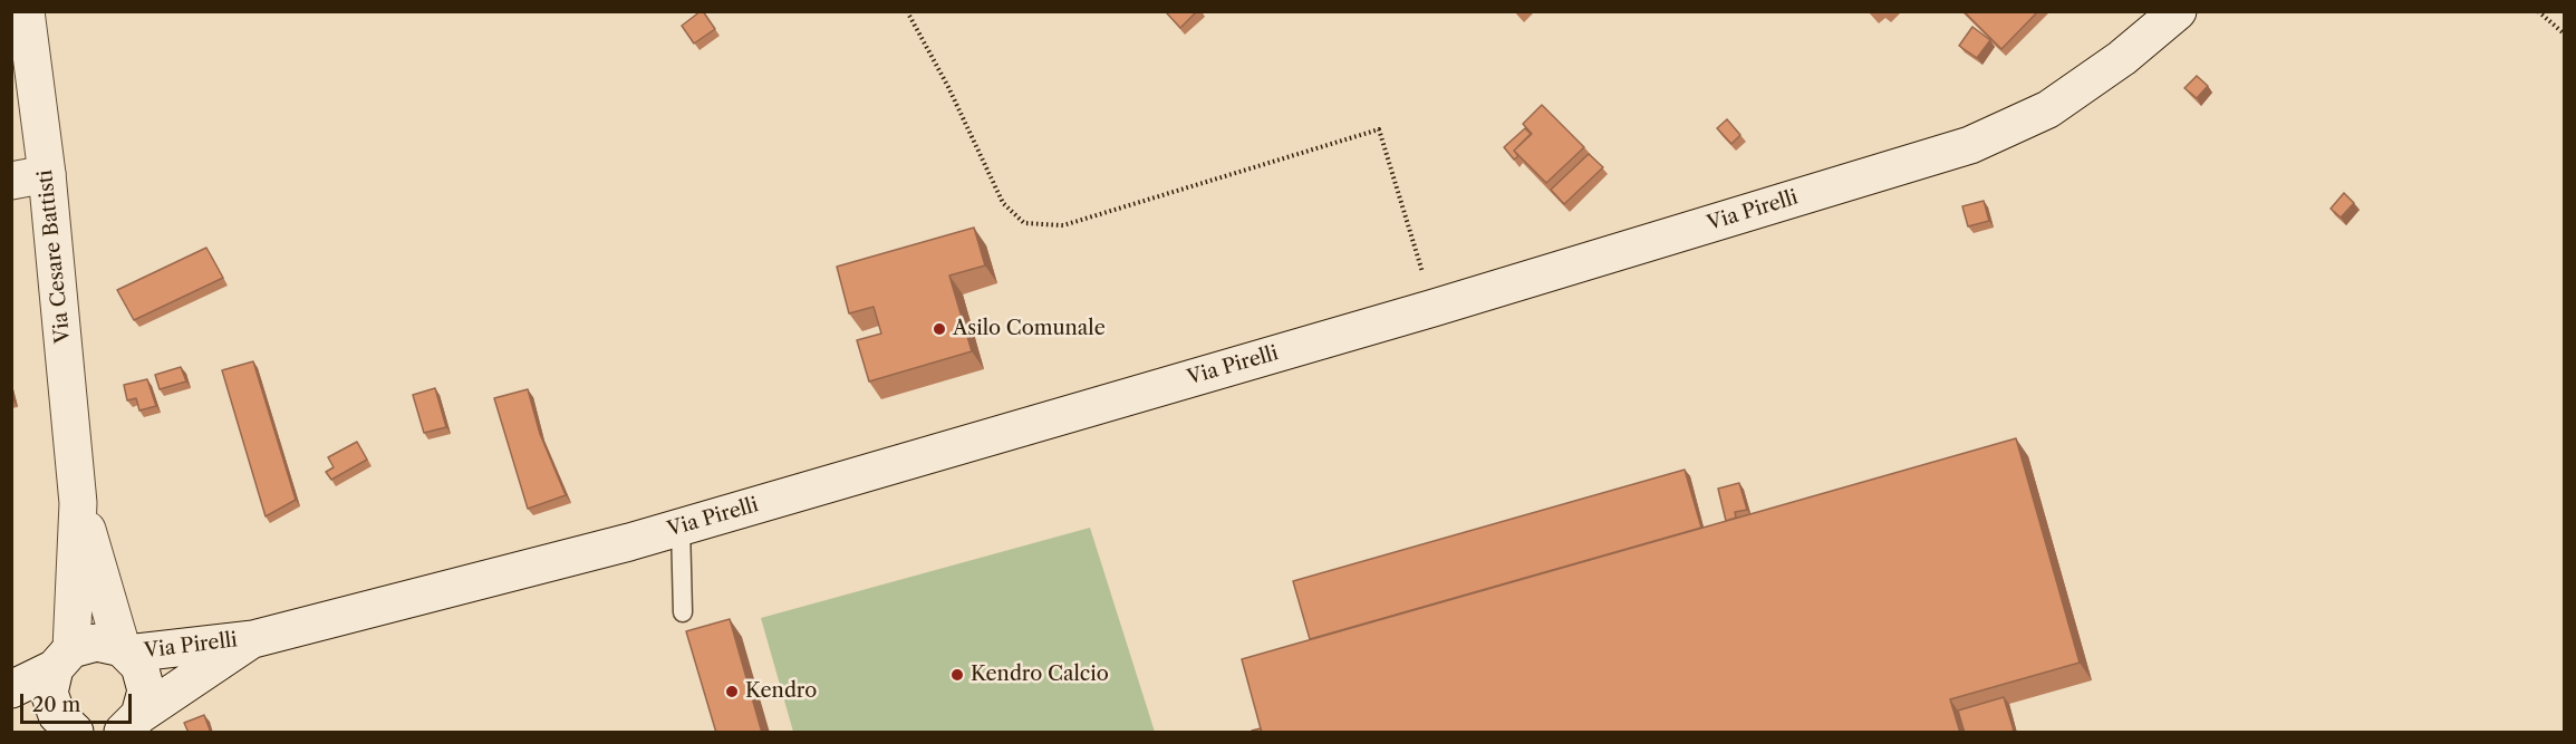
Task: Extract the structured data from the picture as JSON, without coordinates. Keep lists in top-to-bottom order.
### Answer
{
  "streets": {
    "main road": ["Via Pirelli", "Via Cesare Battisti"]
  },
  "crossings": [
    ["Via Pirelli", "Via Cesare Battisti"]
  ],
  "places": ["Asilo Comunale", "Kendro Calcio", "Kendro"],
  "scale_bar": "20 m"
}
